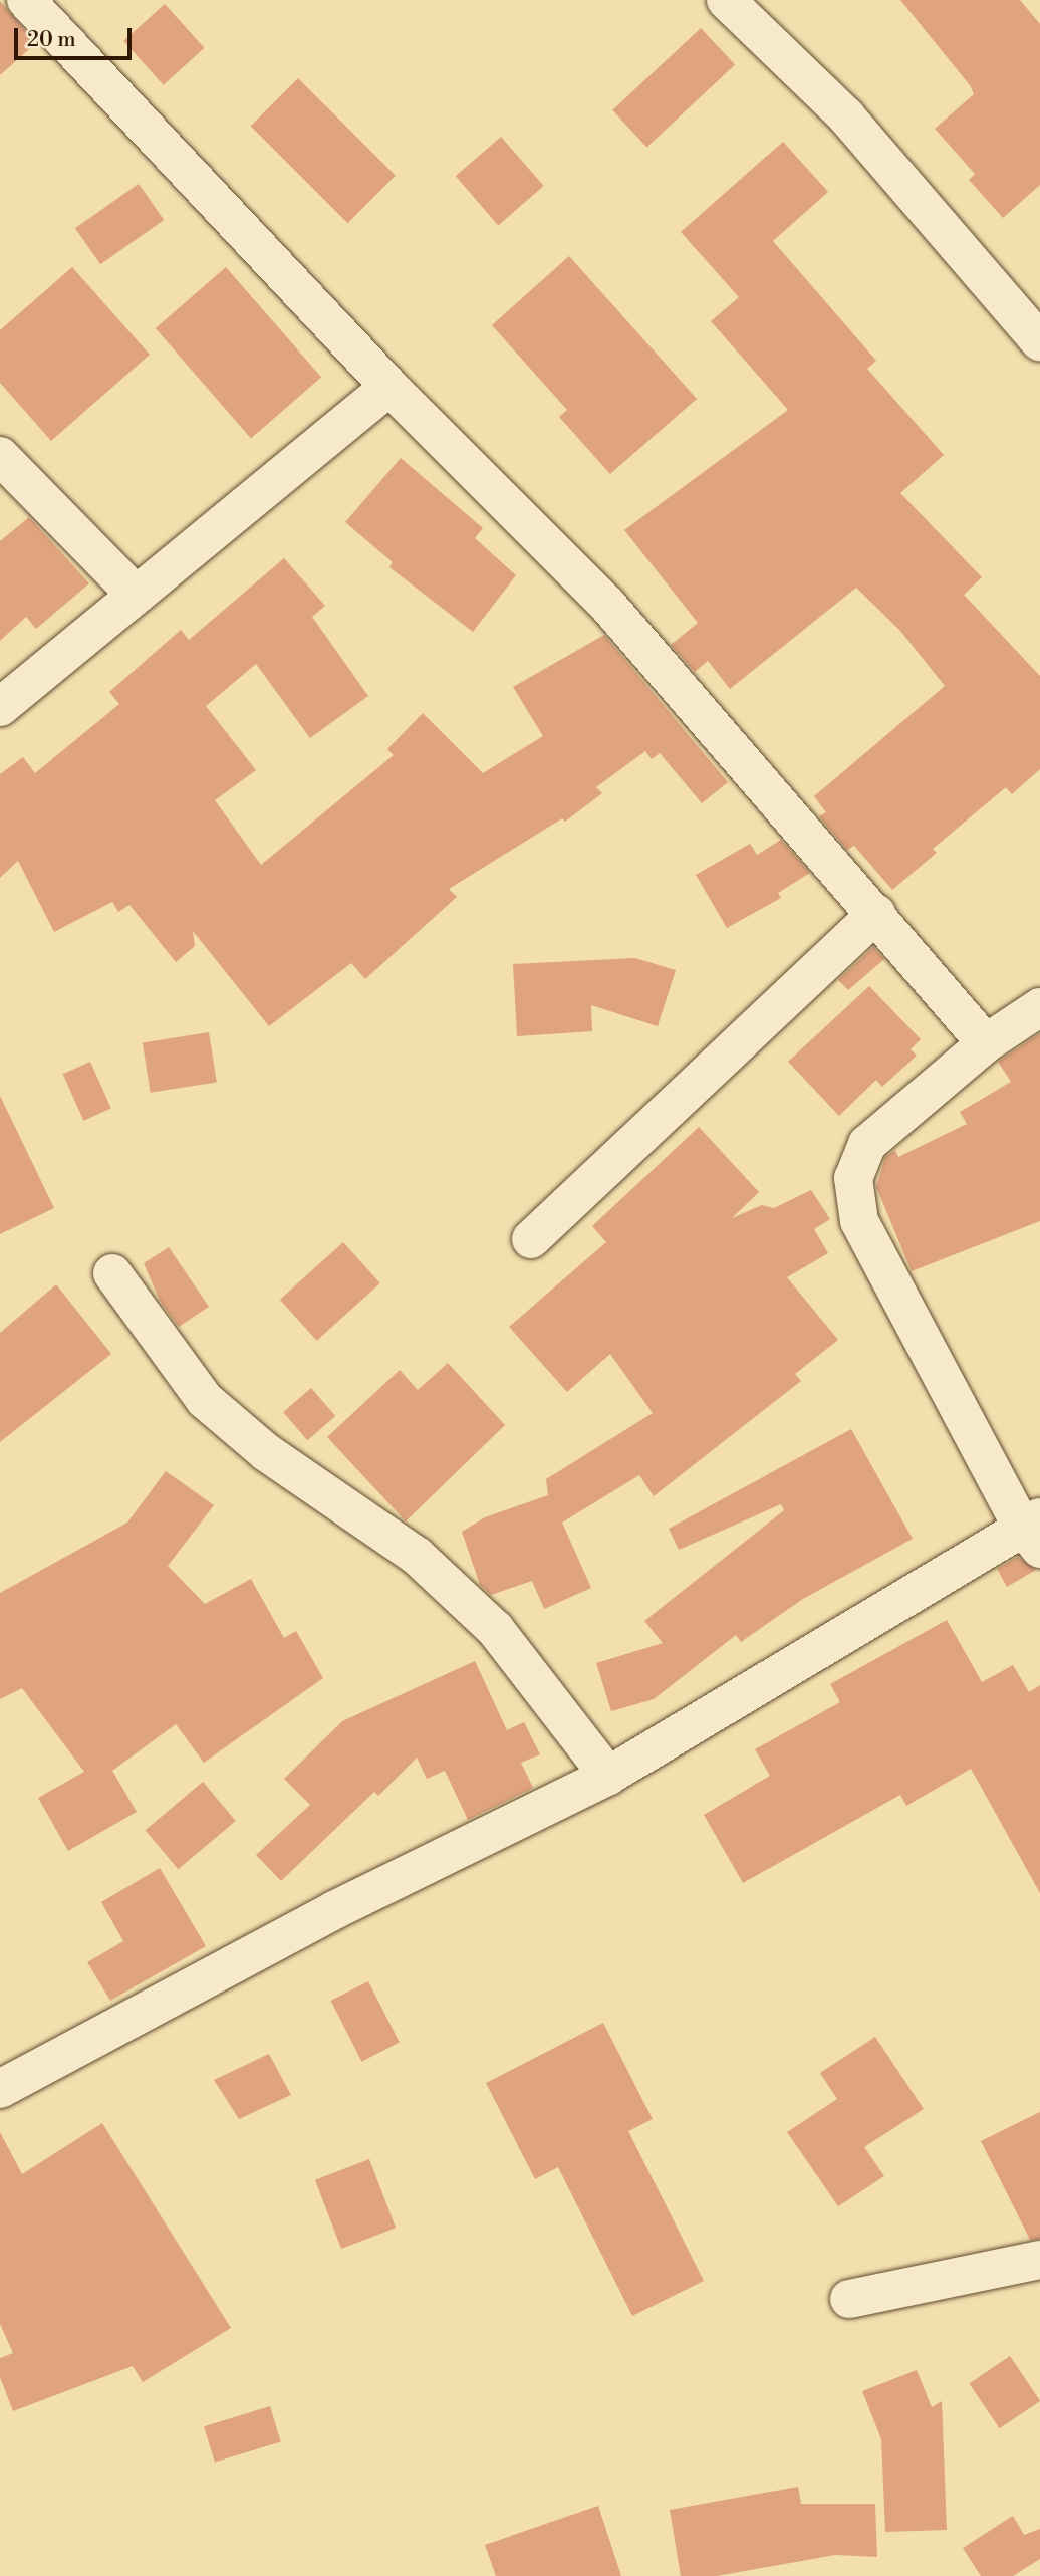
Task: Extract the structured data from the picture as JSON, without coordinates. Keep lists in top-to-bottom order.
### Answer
{
  "scale_bar": "20 m"
}
